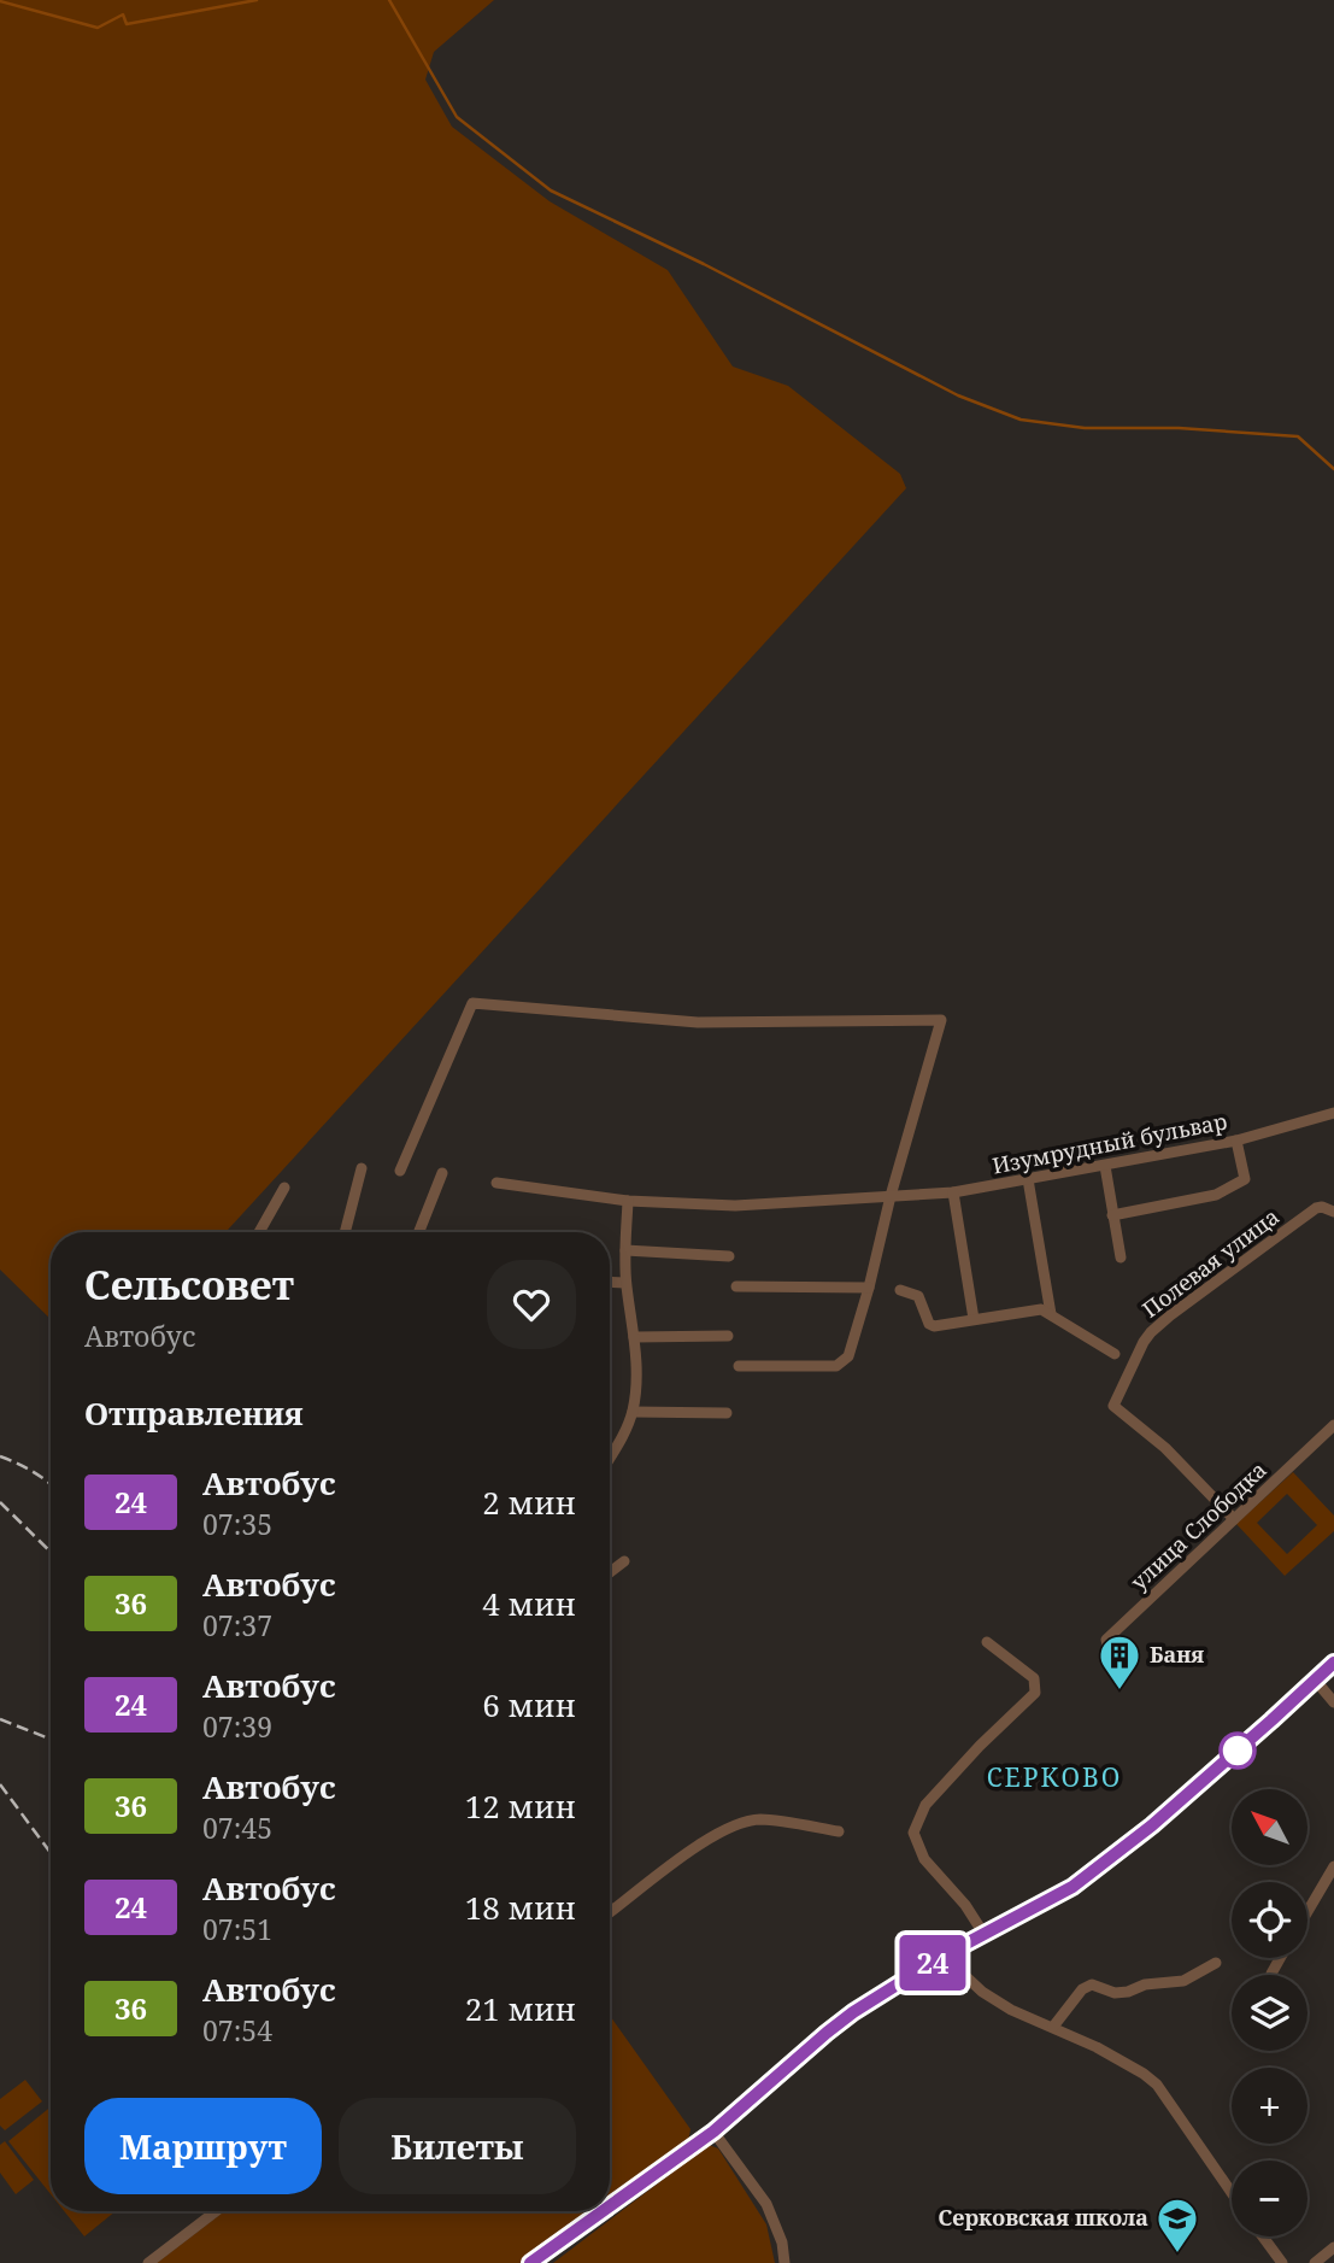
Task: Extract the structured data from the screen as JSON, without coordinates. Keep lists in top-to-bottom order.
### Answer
{
  "streets": {
    "street": ["Изумрудный бульвар", "Полевая улица", "улица Слободка"]
  },
  "crossings": [
    ["Полевая улица", "улица Слободка"]
  ],
  "districts": ["СЕРКОВО"],
  "places": {
    "building": ["Баня"],
    "school or university": ["Серковская школа"]
  },
  "lines": ["bus line 24"],
  "north": "top left",
  "page": {
    "on_map": "24",
    "heading": [
      ["Сельсовет", "Автобус"],
      "Отправления"
    ],
    "list": [
      {
        "mark": "24",
        "name": "Автобус",
        "note": "07:35",
        "value": "2 мин"
      },
      {
        "mark": "36",
        "name": "Автобус",
        "note": "07:37",
        "value": "4 мин"
      },
      {
        "mark": "24",
        "name": "Автобус",
        "note": "07:39",
        "value": "6 мин"
      },
      {
        "mark": "36",
        "name": "Автобус",
        "note": "07:45",
        "value": "12 мин"
      },
      {
        "mark": "24",
        "name": "Автобус",
        "note": "07:51",
        "value": "18 мин"
      },
      {
        "mark": "36",
        "name": "Автобус",
        "note": "07:54",
        "value": "21 мин"
      }
    ],
    "map_buttons": ["+", "−"],
    "buttons": ["Маршрут", "Билеты"]
  }
}
